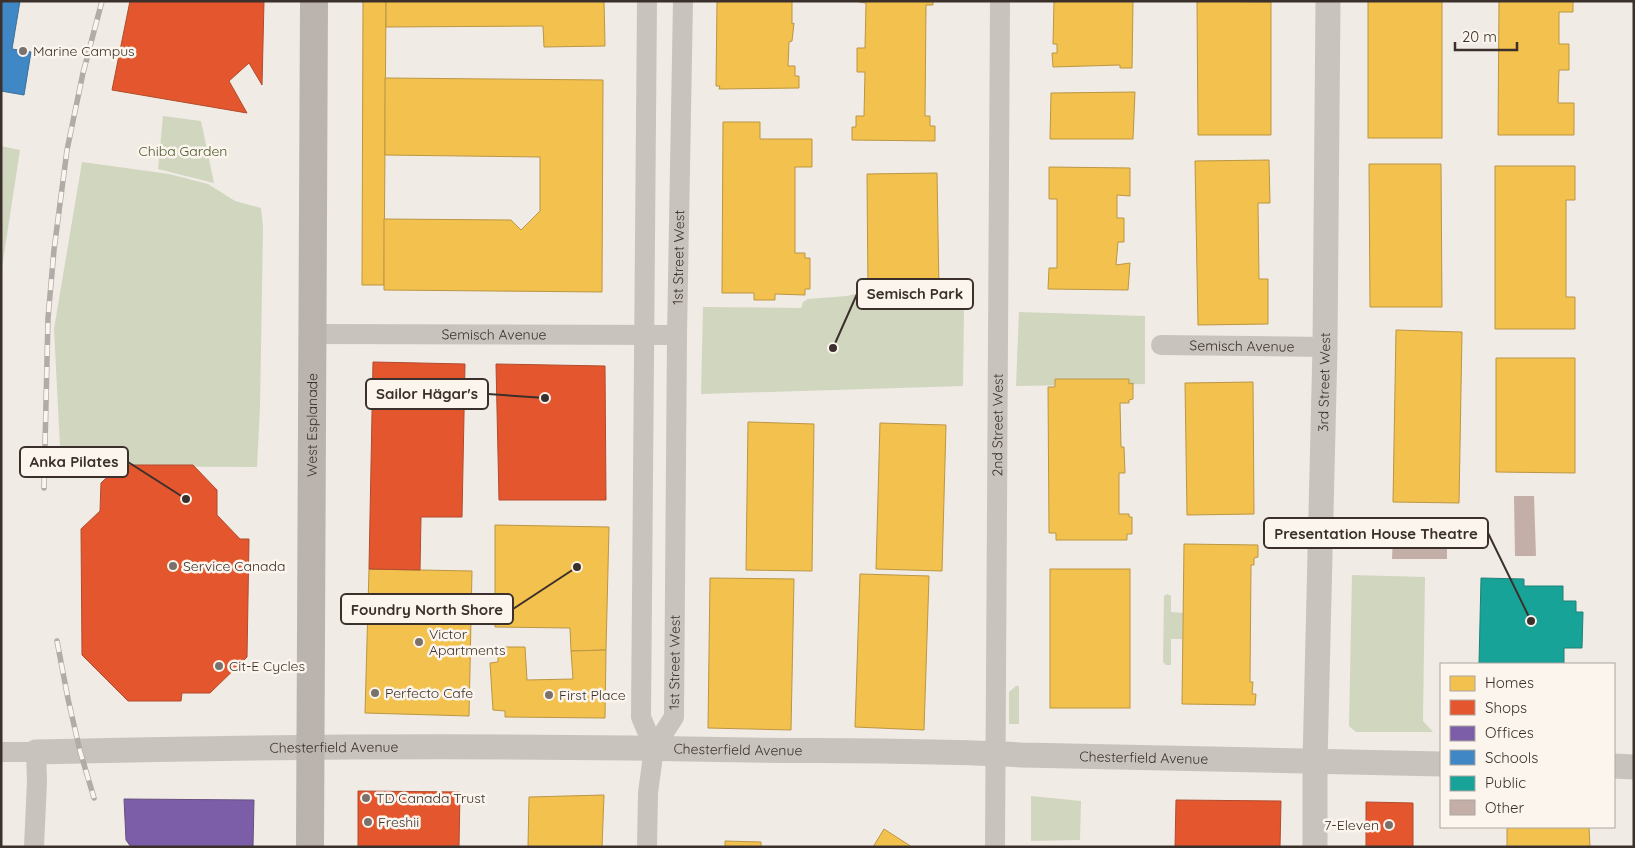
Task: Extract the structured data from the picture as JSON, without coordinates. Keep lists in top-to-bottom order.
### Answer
{
  "streets": {
    "main road": ["West Esplanade"],
    "street": [
      "1st Street West",
      "Semisch Avenue",
      "3rd Street West",
      "2nd Street West",
      "Chesterfield Avenue"
    ]
  },
  "crossings": [
    ["1st Street West", "Semisch Avenue"],
    ["1st Street West", "Chesterfield Avenue"],
    ["Semisch Avenue", "3rd Street West"],
    ["Semisch Avenue", "West Esplanade"],
    ["3rd Street West", "Chesterfield Avenue"],
    ["West Esplanade", "Chesterfield Avenue"],
    ["2nd Street West", "Chesterfield Avenue"]
  ],
  "parks": ["Chiba Garden"],
  "places": [
    "Marine Campus",
    "Semisch Park",
    "Sailor Hägar's",
    "Anka Pilates",
    "Service Canada",
    "Foundry North Shore",
    "Presentation House Theatre",
    "Victor Apartments",
    "Cit-E Cycles",
    "Perfecto Cafe",
    "First Place",
    "TD Canada Trust",
    "Freshii",
    "7-Eleven"
  ],
  "legend": [
    "Homes",
    "Shops",
    "Offices",
    "Schools",
    "Public",
    "Other"
  ],
  "scale_bar": "20 m"
}
